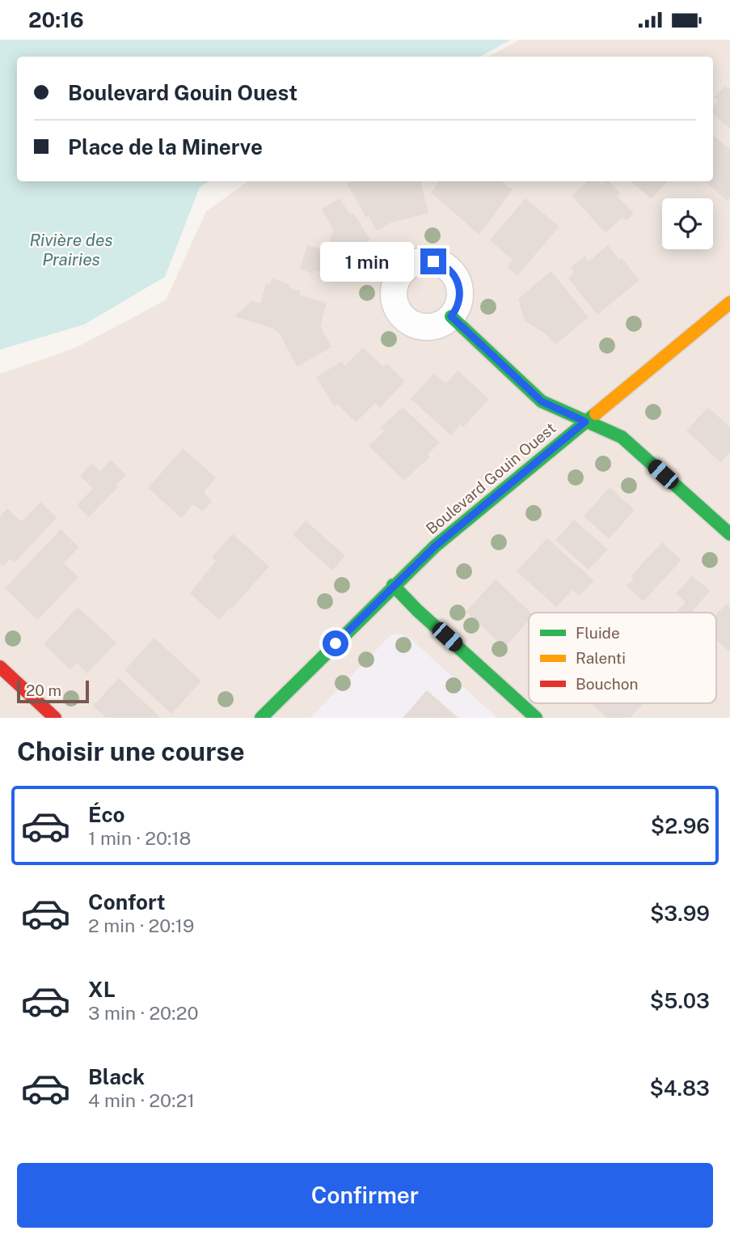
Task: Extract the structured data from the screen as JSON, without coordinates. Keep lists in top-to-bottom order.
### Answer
{
  "streets": {
    "street": ["Boulevard Gouin Ouest"]
  },
  "water": ["Rivière des Prairies"],
  "legend": ["Fluide", "Ralenti", "Bouchon"],
  "scale_bar": "20 m",
  "page": {
    "status": "20:16",
    "banner": ["Boulevard Gouin Ouest", "Place de la Minerve"],
    "bubble": "1 min",
    "scale": "20 m",
    "heading": "Choisir une course",
    "list": [
      {
        "name": "Éco",
        "note": "1 min · 20:18",
        "value": "$2.96"
      },
      {
        "name": "Confort",
        "note": "2 min · 20:19",
        "value": "$3.99"
      },
      {
        "name": "XL",
        "note": "3 min · 20:20",
        "value": "$5.03"
      },
      {
        "name": "Black",
        "note": "4 min · 20:21",
        "value": "$4.83"
      }
    ],
    "buttons": "Confirmer"
  }
}
